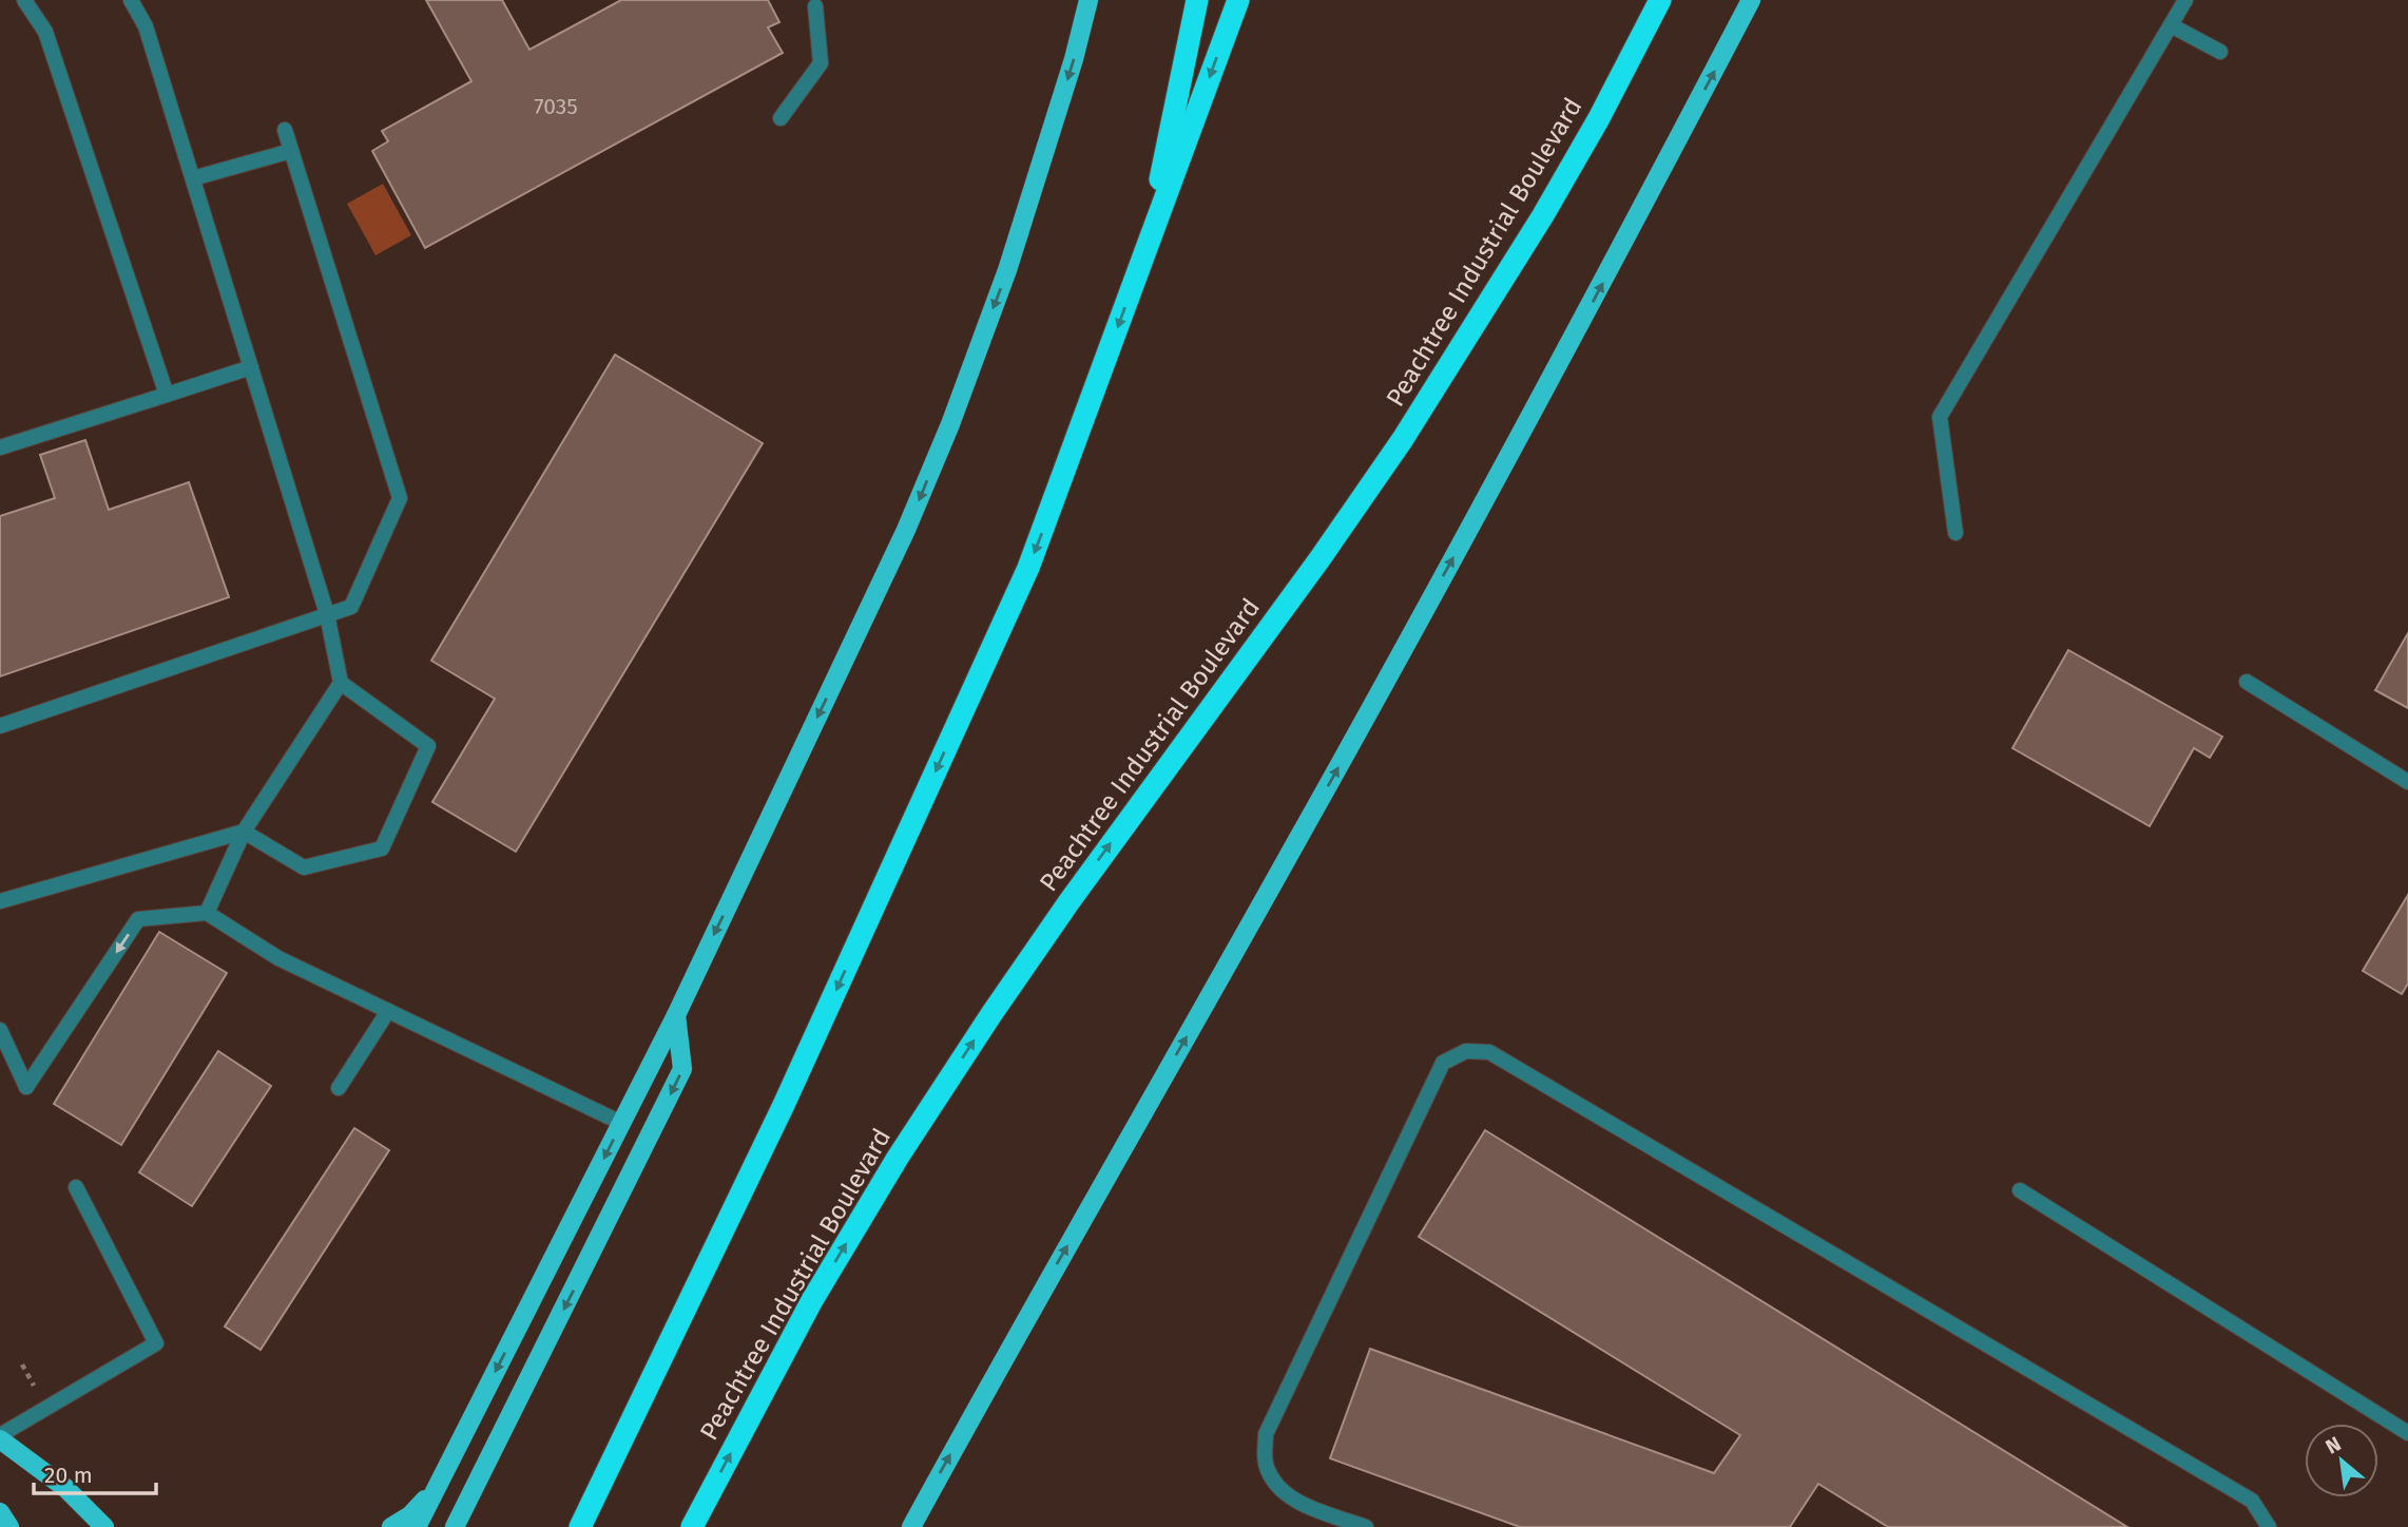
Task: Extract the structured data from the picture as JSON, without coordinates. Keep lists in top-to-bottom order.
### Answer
{
  "streets": {
    "highway": ["Peachtree Industrial Boulevard"]
  },
  "house_numbers": ["7035"],
  "scale_bar": "20 m",
  "north": "top left"
}
